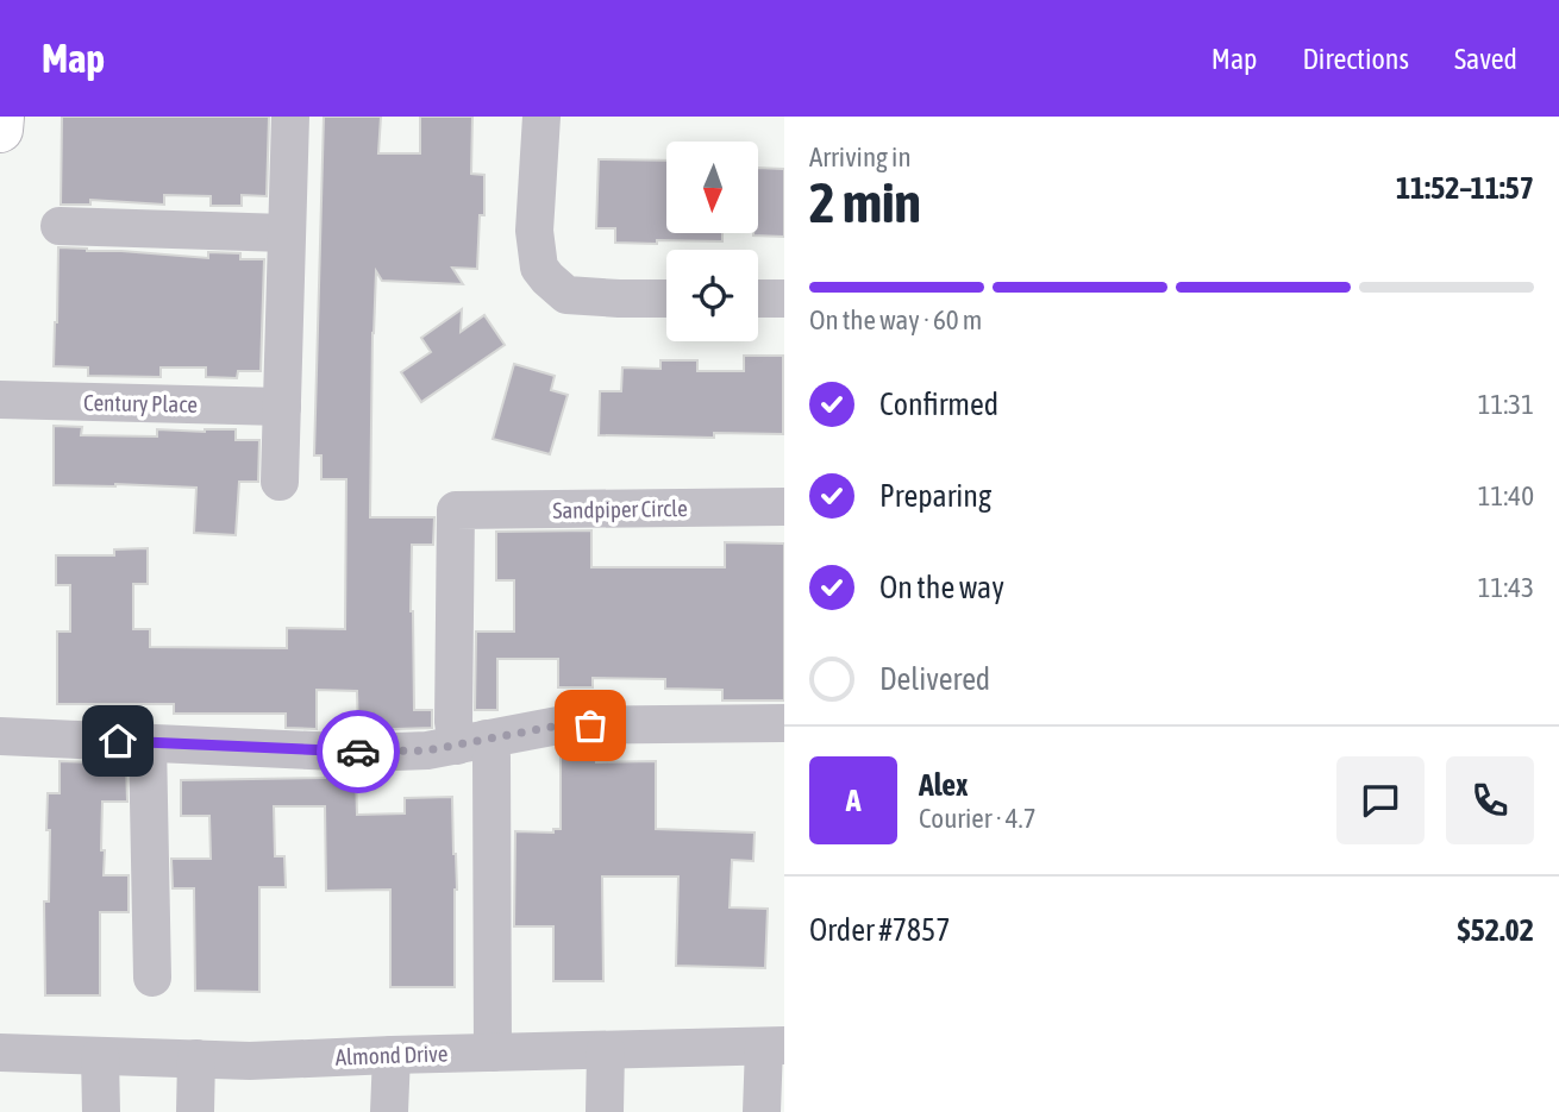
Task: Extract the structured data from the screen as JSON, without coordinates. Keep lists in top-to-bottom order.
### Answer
{
  "streets": {
    "street": ["Century Place", "Sandpiper Circle", "Almond Drive"]
  },
  "north": "bottom",
  "page": {
    "header": "Map",
    "nav": ["Map", "Directions", "Saved"],
    "heading": ["2 min", "Arriving in", "11:52–11:57"],
    "panel": [
      "Alex",
      "Courier · 4.7",
      "Order #7857",
      "$52.02"
    ],
    "bar": "On the way · 60 m",
    "list": [
      ["Confirmed", "11:31"],
      ["Preparing", "11:40"],
      ["On the way", "11:43"],
      "Delivered"
    ],
    "round": "A"
  }
}
